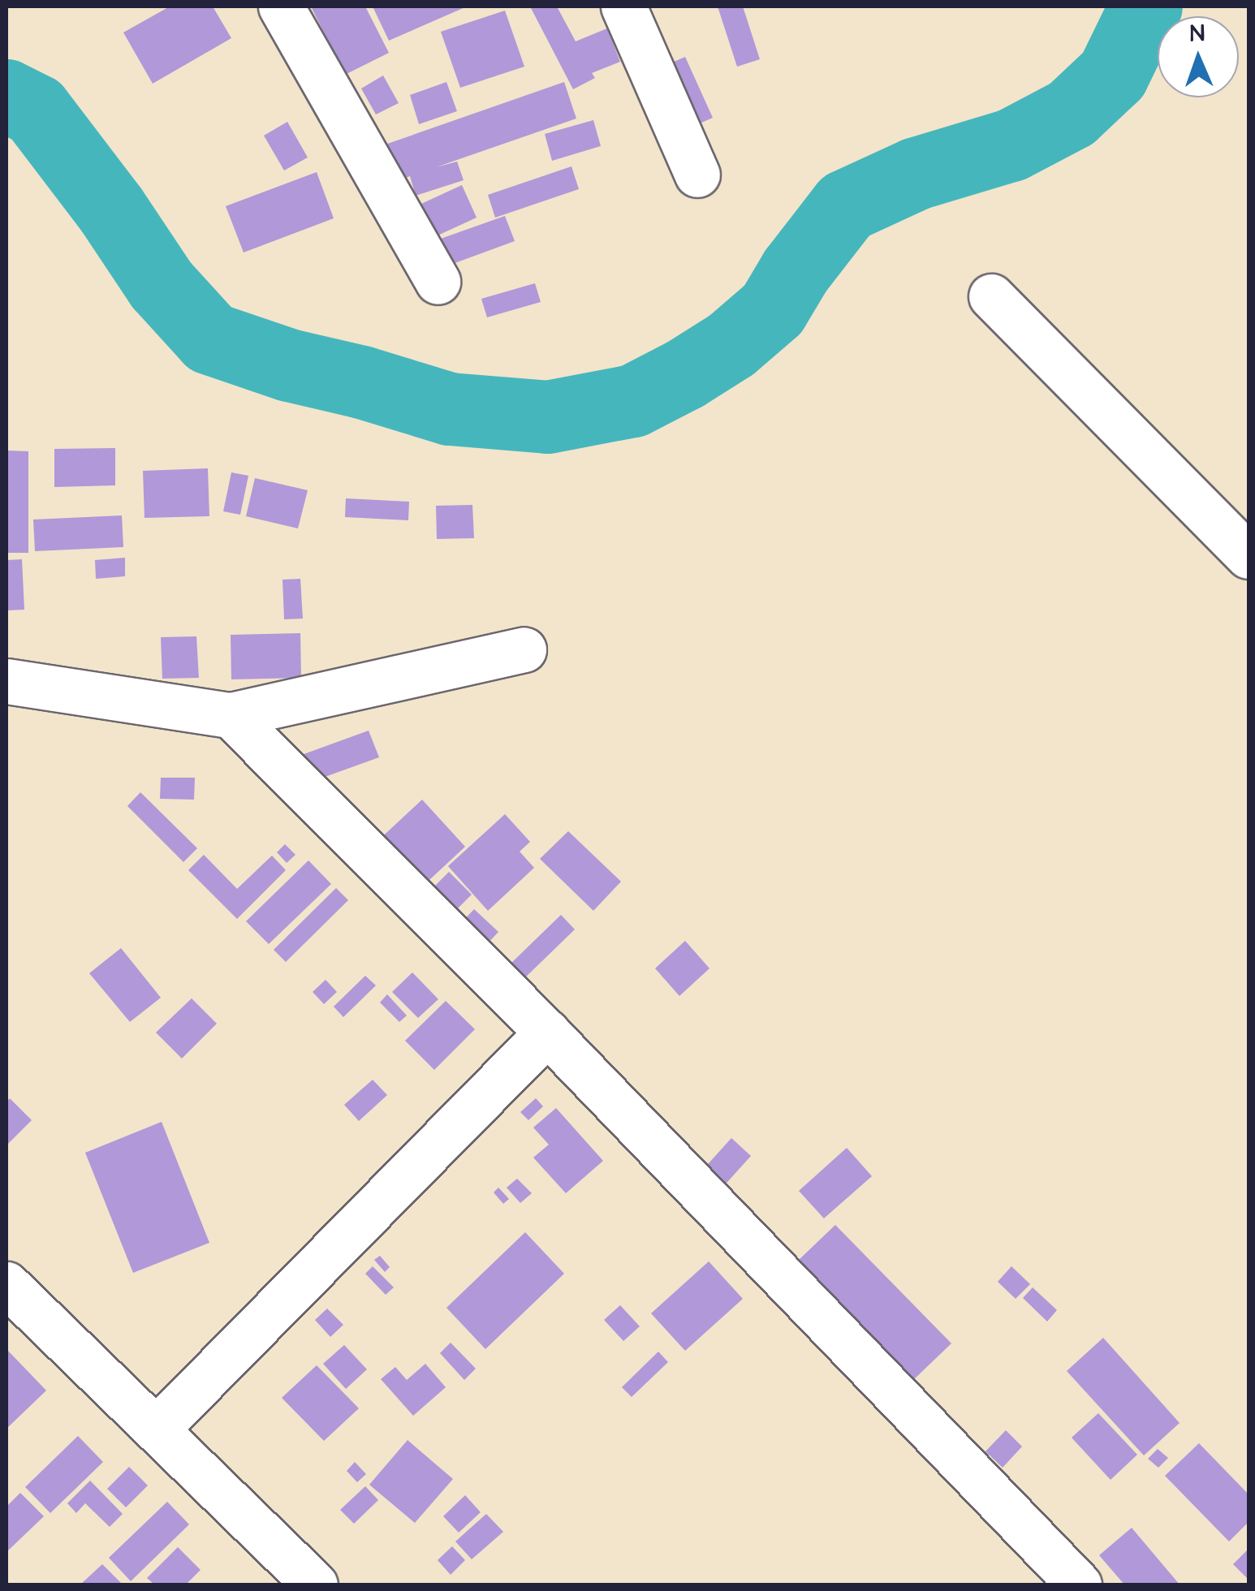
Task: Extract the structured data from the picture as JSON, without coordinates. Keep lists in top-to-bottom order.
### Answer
{
  "north": "top"
}
